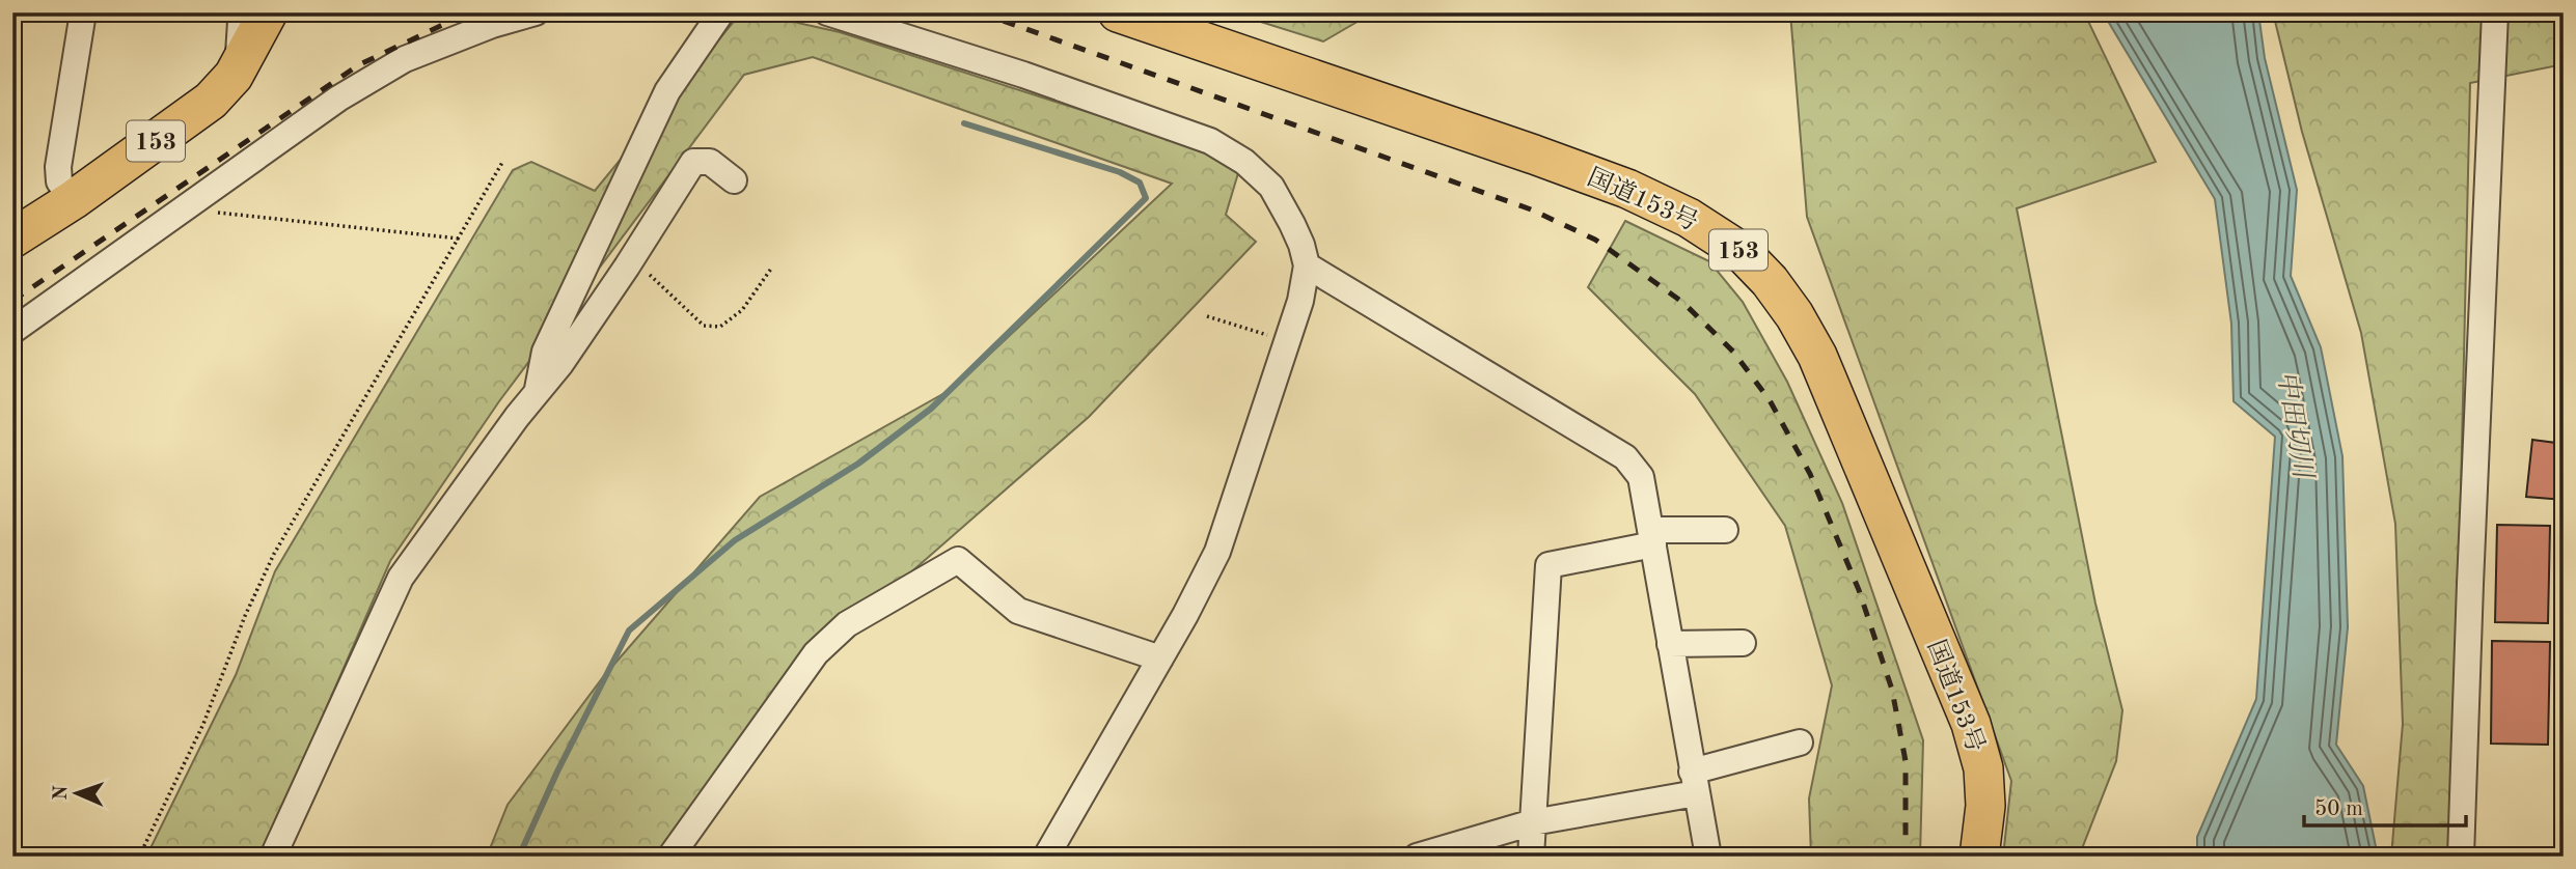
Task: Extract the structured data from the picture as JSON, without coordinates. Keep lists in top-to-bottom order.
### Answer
{
  "streets": {
    "highway": ["153", "国道153号"]
  },
  "water": ["中田切川"],
  "scale_bar": "50 m",
  "north": "left"
}
